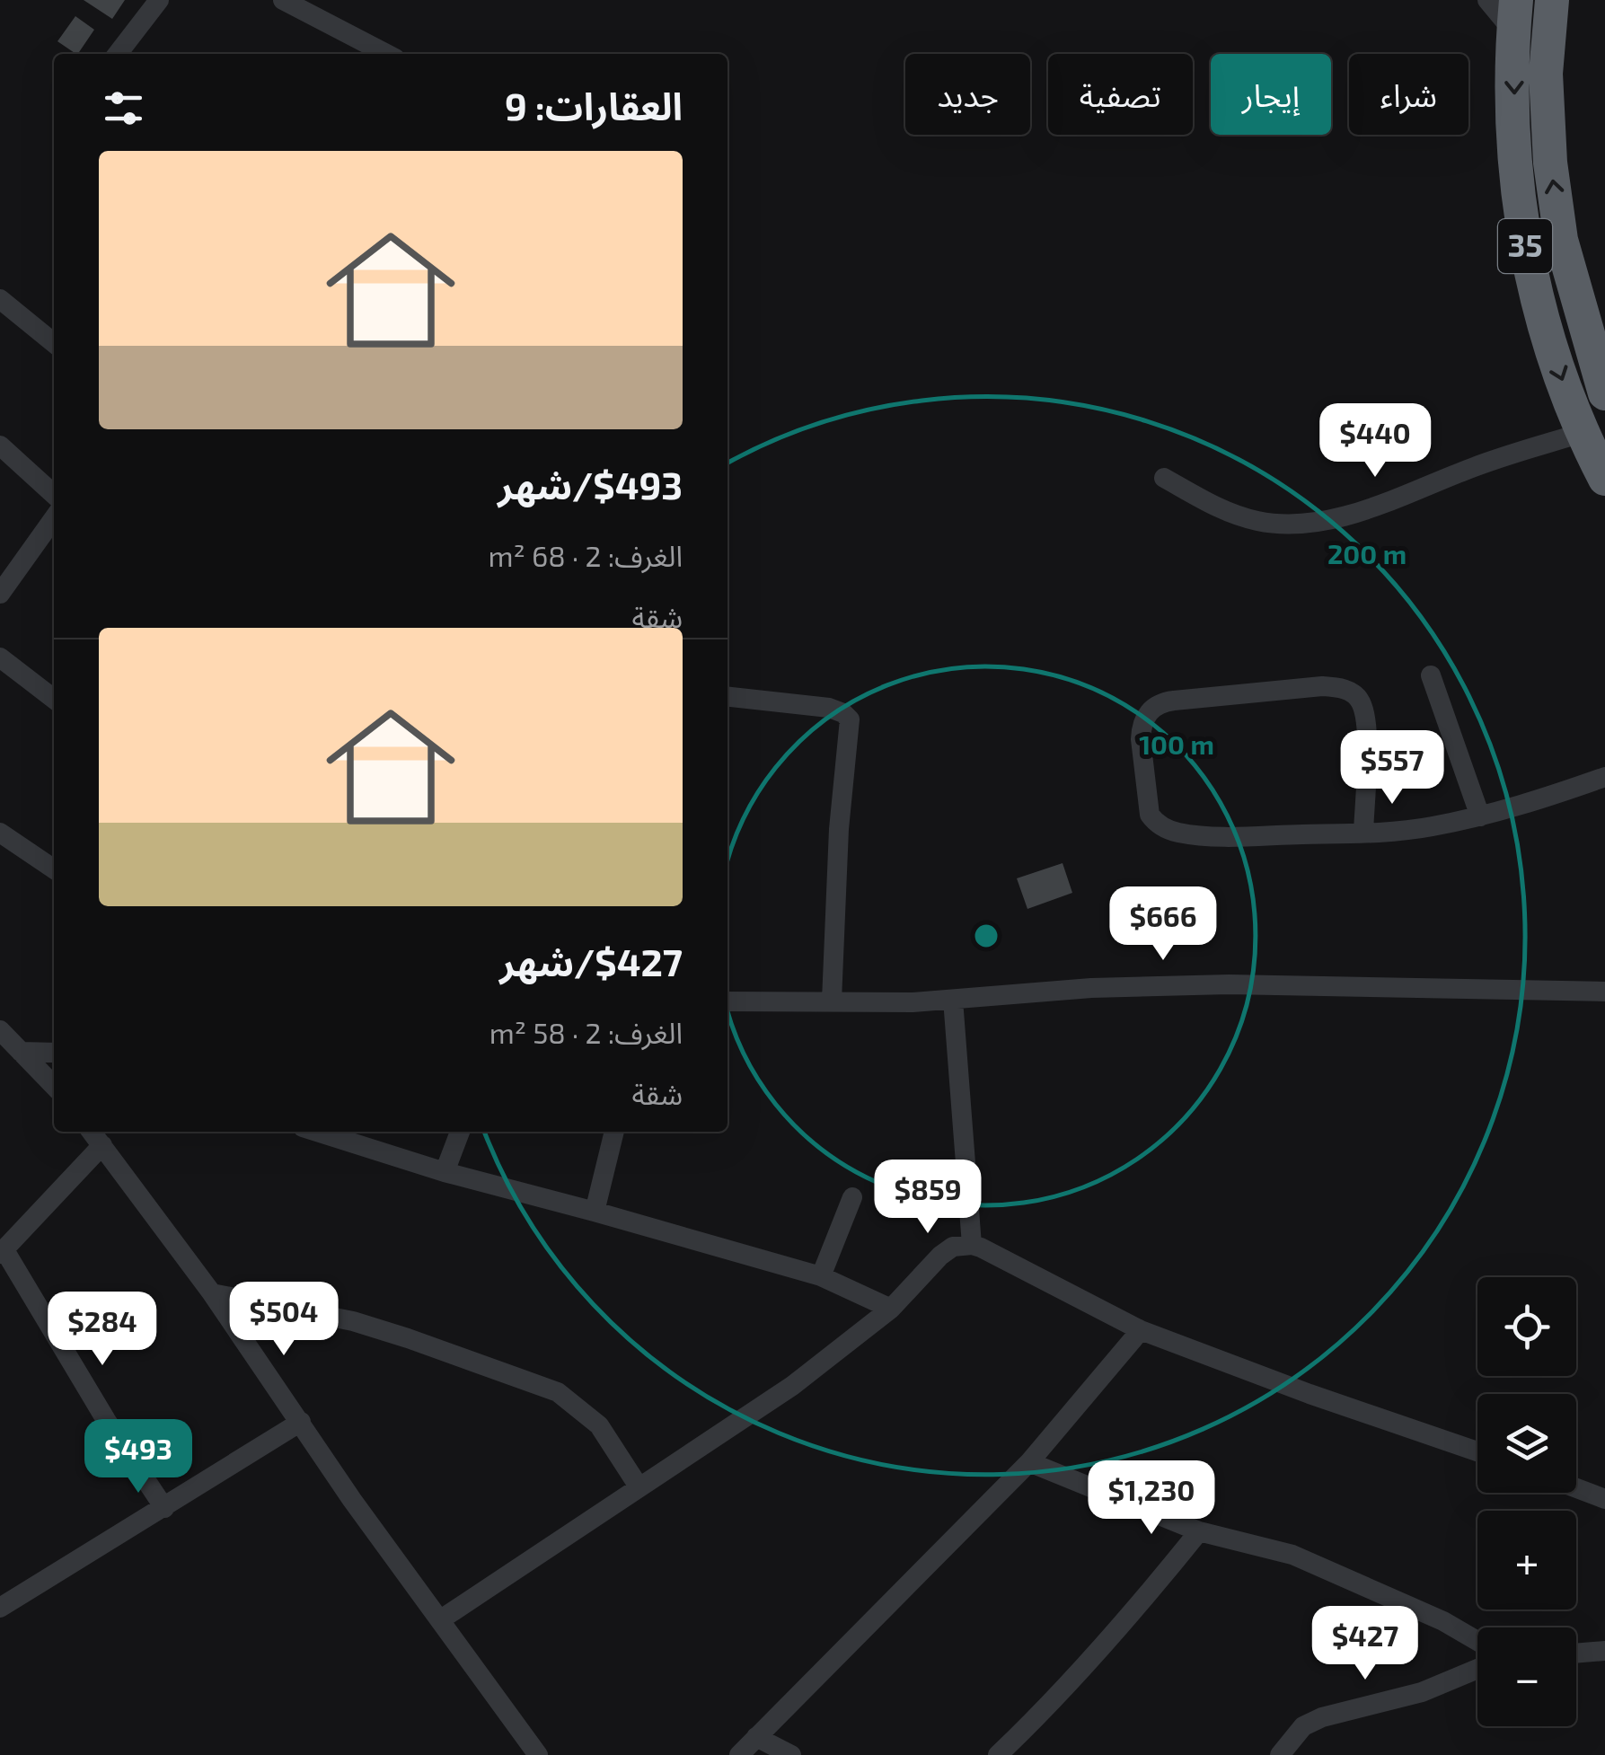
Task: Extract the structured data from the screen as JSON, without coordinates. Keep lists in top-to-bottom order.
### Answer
{
  "streets": {
    "highway": ["35"]
  },
  "page": {
    "chip": [
      "شراء",
      "إيجار",
      "تصفية",
      "جديد"
    ],
    "heading": "العقارات: 9",
    "list": [
      {
        "name": "$493/شهر",
        "note": "الغرف: 2 · 68 m² · شقة"
      },
      {
        "name": "$427/شهر",
        "note": "الغرف: 2 · 58 m² · شقة"
      }
    ],
    "price": [
      "$440",
      "$557",
      "$666",
      "$859",
      "$504",
      "$284",
      "$493",
      "$1,230",
      "$427"
    ],
    "map_buttons": ["+", "−"]
  },
  "rings": ["200 m", "100 m"]
}
